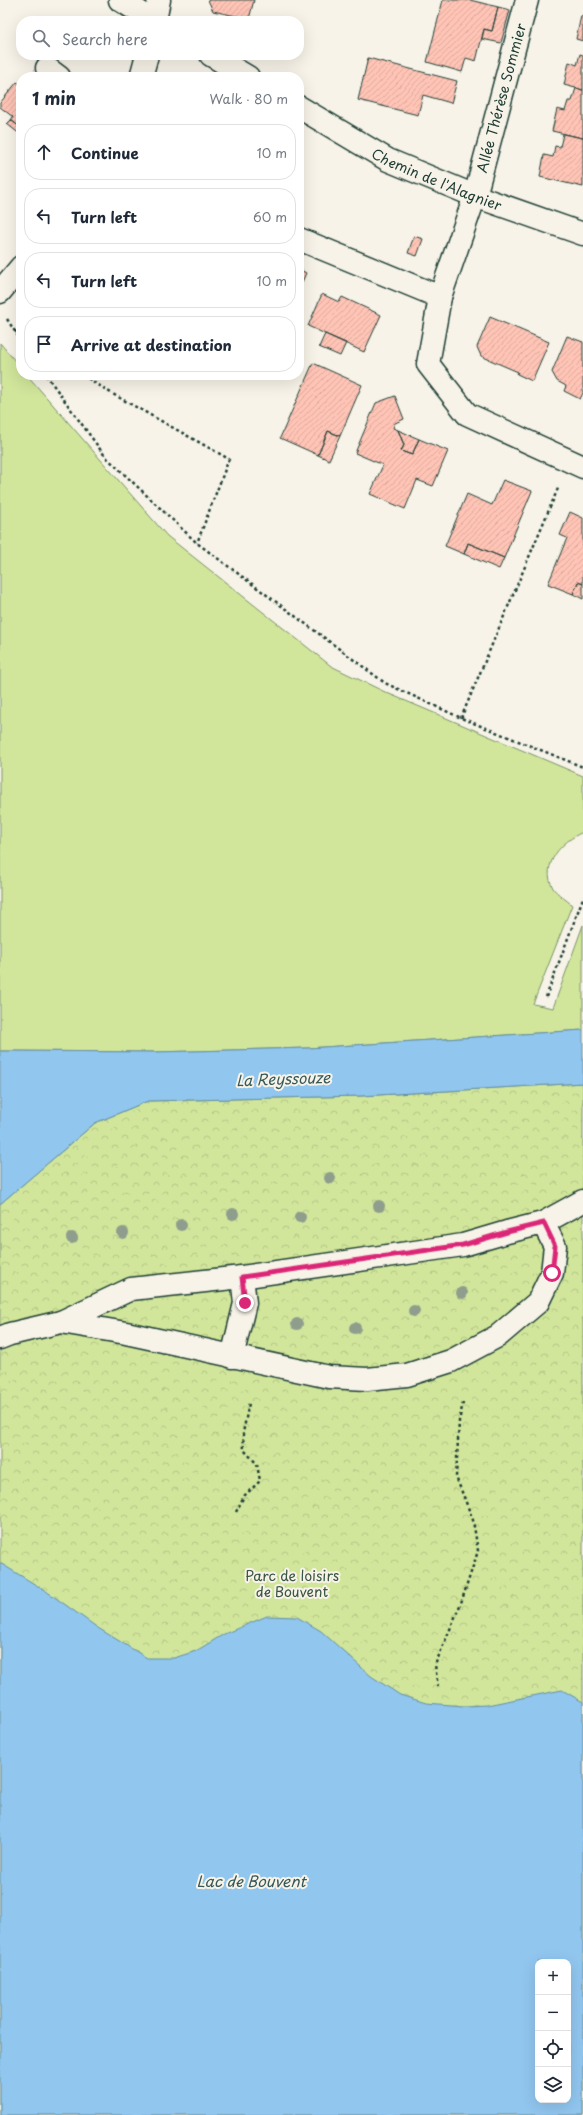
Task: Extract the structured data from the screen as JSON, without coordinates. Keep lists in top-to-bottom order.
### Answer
{
  "streets": {
    "street": ["Allée Thérèse Sommier", "Chemin de l'Alagnier"]
  },
  "crossings": [
    ["Allée Thérèse Sommier", "Chemin de l'Alagnier"]
  ],
  "water": ["La Reyssouze", "Lac de Bouvent"],
  "parks": ["Parc de loisirs de Bouvent"],
  "page": {
    "search": "Search here",
    "heading": ["1 min", "Walk · 80 m"],
    "list": [
      ["Continue", "10 m"],
      ["Turn left", "60 m"],
      ["Turn left", "10 m"],
      "Arrive at destination"
    ],
    "map_buttons": ["+", "−"]
  }
}
